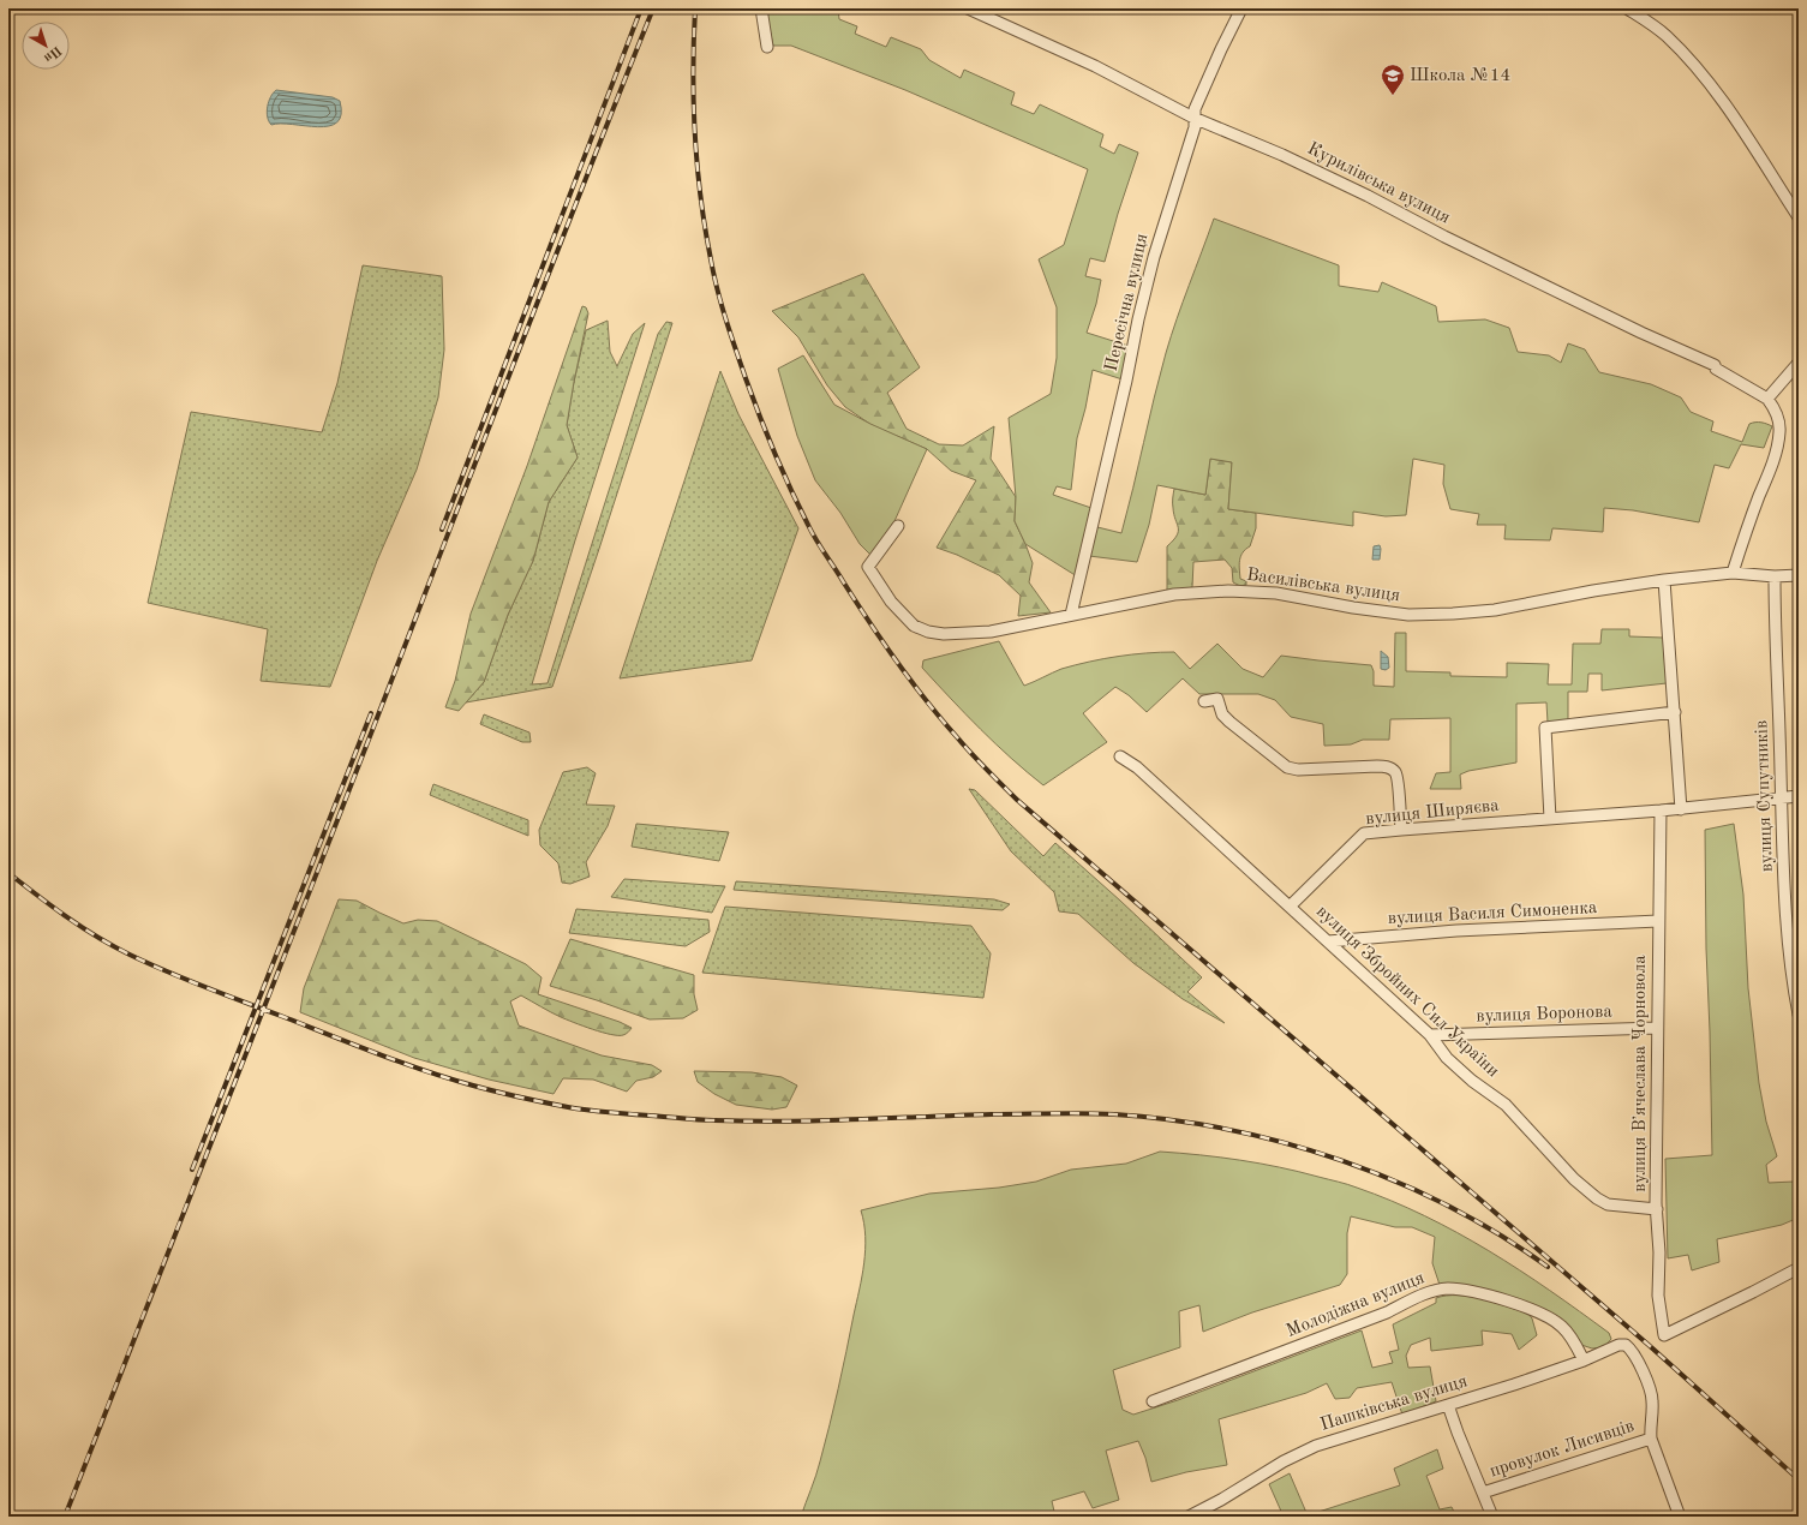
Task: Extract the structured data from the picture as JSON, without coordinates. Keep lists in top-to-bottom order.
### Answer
{
  "streets": {
    "street": [
      "Курилівська вулиця",
      "Пересічна вулиця",
      "Василівська вулиця",
      "вулиця Супутників",
      "вулиця Ширяєва",
      "вулиця Василя Симоненка",
      "вулиця Збройних Сил України",
      "вулиця Воронова",
      "вулиця Вʼячеслава Чорновола",
      "Молодіжна вулиця",
      "Пашківська вулиця",
      "провулок Лисивців"
    ]
  },
  "crossings": [
    ["Курилівська вулиця", "Пересічна вулиця"],
    ["Пересічна вулиця", "Василівська вулиця"],
    ["Василівська вулиця", "вулиця Супутників"],
    ["вулиця Супутників", "вулиця Ширяєва"],
    ["вулиця Ширяєва", "вулиця Збройних Сил України"],
    ["вулиця Ширяєва", "вулиця Вʼячеслава Чорновола"],
    ["вулиця Василя Симоненка", "вулиця Збройних Сил України"],
    ["вулиця Василя Симоненка", "вулиця Вʼячеслава Чорновола"],
    ["вулиця Збройних Сил України", "вулиця Воронова"],
    ["вулиця Збройних Сил України", "вулиця Вʼячеслава Чорновола"],
    ["вулиця Воронова", "вулиця Вʼячеслава Чорновола"],
    ["Молодіжна вулиця", "Пашківська вулиця"],
    ["Пашківська вулиця", "провулок Лисивців"]
  ],
  "places": {
    "school or university": ["Школа №14"]
  },
  "north": "bottom right"
}
